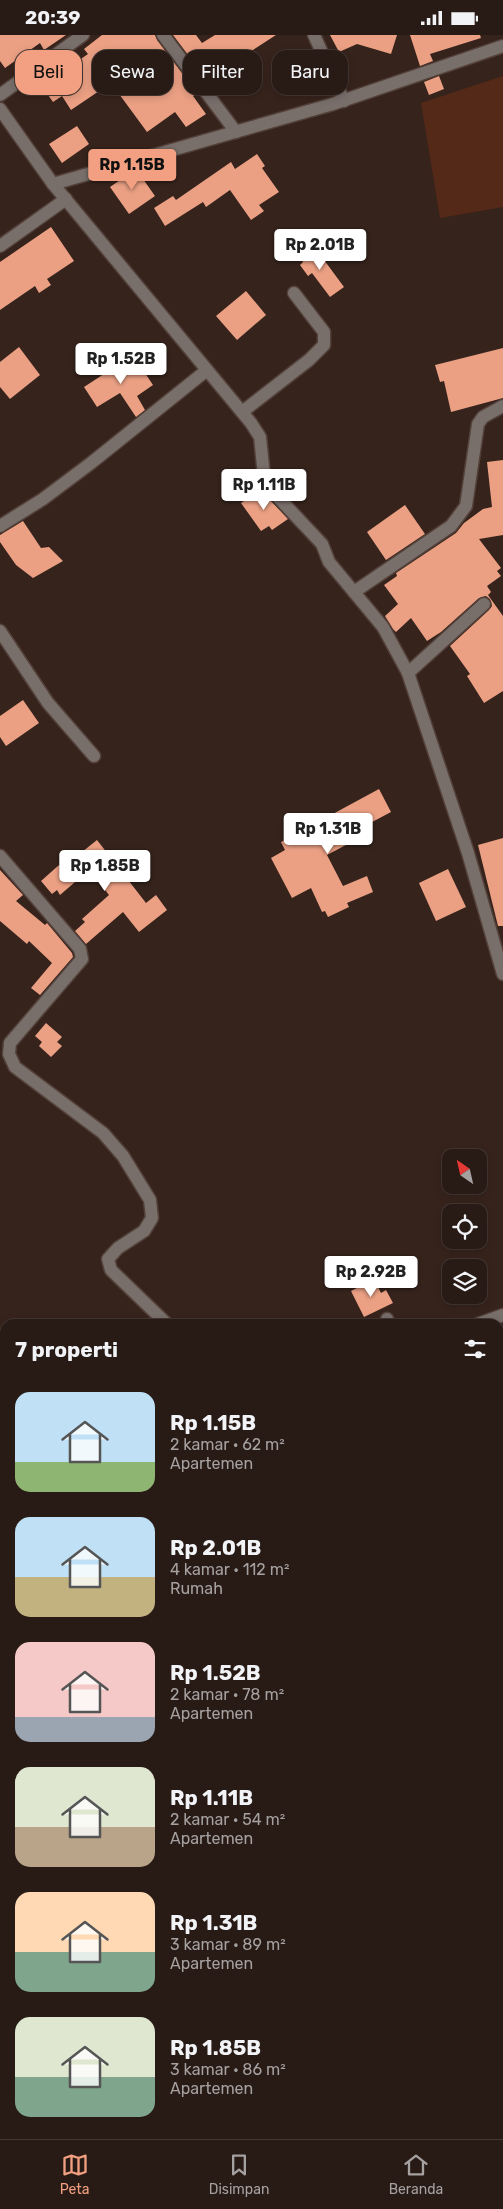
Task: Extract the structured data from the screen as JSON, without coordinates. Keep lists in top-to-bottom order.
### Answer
{
  "north": "top left",
  "page": {
    "status": "20:39",
    "chip": [
      "Beli",
      "Sewa",
      "Filter",
      "Baru"
    ],
    "price": [
      "Rp 1.15B",
      "Rp 2.01B",
      "Rp 1.52B",
      "Rp 1.11B",
      "Rp 1.31B",
      "Rp 1.85B",
      "Rp 2.92B"
    ],
    "heading": "7 properti",
    "list": [
      {
        "name": "Rp 1.15B",
        "note": "2 kamar · 62 m² · Apartemen"
      },
      {
        "name": "Rp 2.01B",
        "note": "4 kamar · 112 m² · Rumah"
      },
      {
        "name": "Rp 1.52B",
        "note": "2 kamar · 78 m² · Apartemen"
      },
      {
        "name": "Rp 1.11B",
        "note": "2 kamar · 54 m² · Apartemen"
      },
      {
        "name": "Rp 1.31B",
        "note": "3 kamar · 89 m² · Apartemen"
      },
      {
        "name": "Rp 1.85B",
        "note": "3 kamar · 86 m² · Apartemen"
      }
    ],
    "tabs": ["Peta", "Disimpan", "Beranda"]
  }
}
